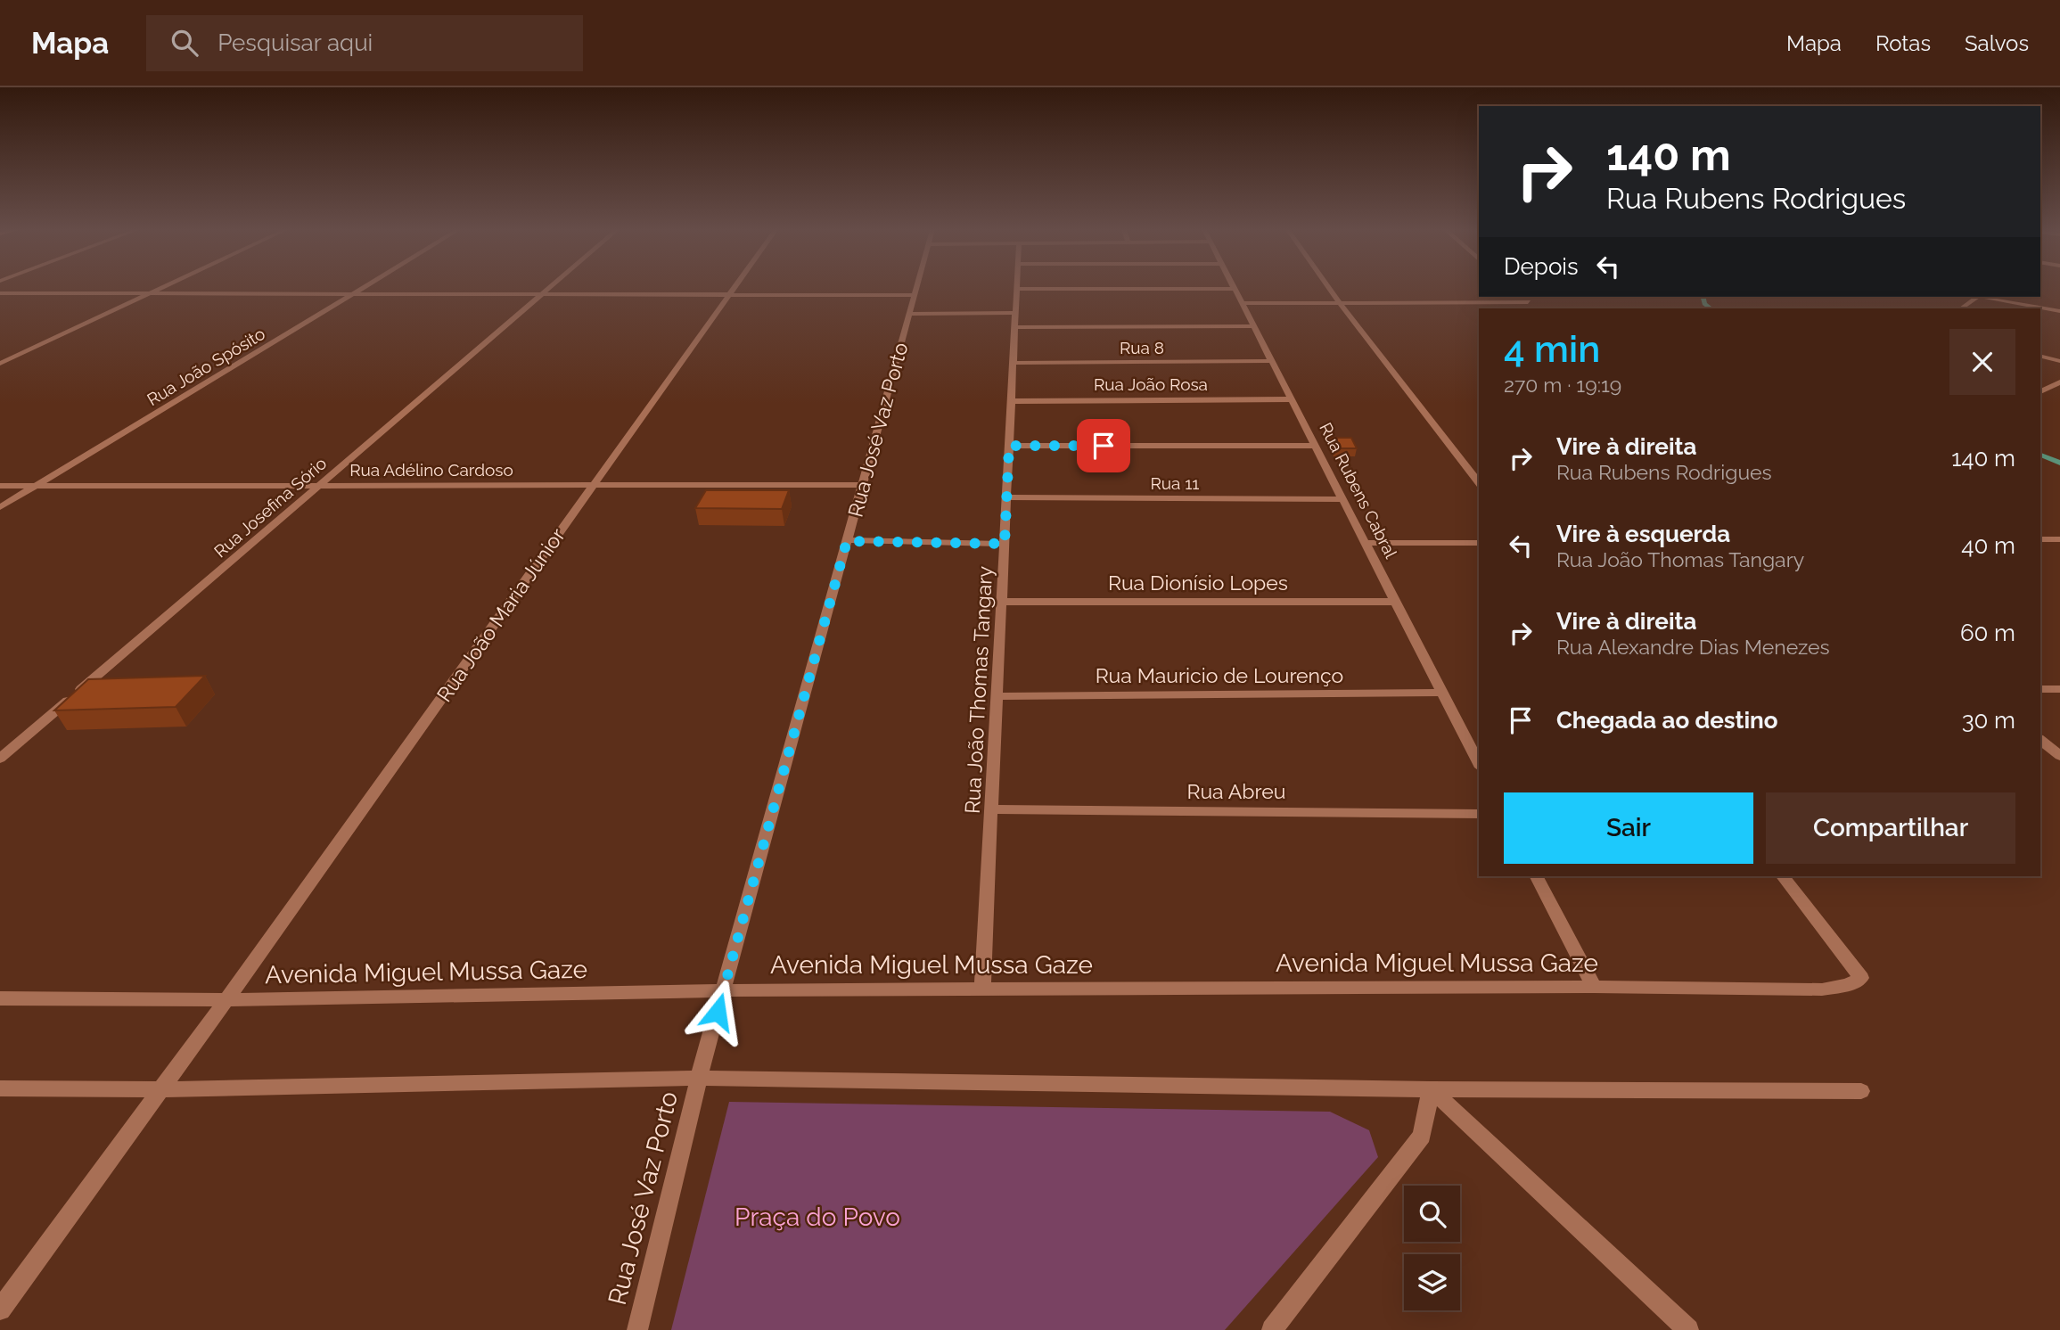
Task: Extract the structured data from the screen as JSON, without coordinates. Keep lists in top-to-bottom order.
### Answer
{
  "streets": {
    "street": [
      "Rua 8",
      "Rua João Spósito",
      "Rua João Rosa",
      "Rua José Vaz Porto",
      "Rua Adélino Cardoso",
      "Rua 11",
      "Rua Rubens Cabral",
      "Rua Josefina Sório",
      "Rua Dionísio Lopes",
      "Rua João Maria Júnior",
      "Rua Mauricio de Lourenço",
      "Rua João Thomas Tangary",
      "Rua Abreu",
      "Avenida Miguel Mussa Gaze"
    ]
  },
  "crossings": [
    ["Rua 8", "Rua Rubens Cabral"],
    ["Rua 8", "Rua João Thomas Tangary"],
    ["Rua João Spósito", "Rua Adélino Cardoso"],
    ["Rua João Rosa", "Rua Rubens Cabral"],
    ["Rua João Rosa", "Rua João Thomas Tangary"],
    ["Rua José Vaz Porto", "Rua Adélino Cardoso"],
    ["Rua José Vaz Porto", "Avenida Miguel Mussa Gaze"],
    ["Rua Adélino Cardoso", "Rua Josefina Sório"],
    ["Rua Adélino Cardoso", "Rua João Maria Júnior"],
    ["Rua 11", "Rua Rubens Cabral"],
    ["Rua 11", "Rua João Thomas Tangary"],
    ["Rua Rubens Cabral", "Rua Dionísio Lopes"],
    ["Rua Rubens Cabral", "Rua Mauricio de Lourenço"],
    ["Rua Dionísio Lopes", "Rua João Thomas Tangary"],
    ["Rua João Maria Júnior", "Avenida Miguel Mussa Gaze"],
    ["Rua Mauricio de Lourenço", "Rua João Thomas Tangary"],
    ["Rua João Thomas Tangary", "Rua Abreu"],
    ["Rua João Thomas Tangary", "Avenida Miguel Mussa Gaze"]
  ],
  "parks": ["Praça do Povo"],
  "page": {
    "header": "Mapa",
    "search": "Pesquisar aqui",
    "nav": ["Mapa", "Rotas", "Salvos"],
    "turn": ["140 m", "Rua Rubens Rodrigues"],
    "then": "Depois",
    "heading": ["4 min", "270 m · 19:19"],
    "list": [
      {
        "name": "Vire à direita",
        "note": "Rua Rubens Rodrigues",
        "value": "140 m"
      },
      {
        "name": "Vire à esquerda",
        "note": "Rua João Thomas Tangary",
        "value": "40 m"
      },
      {
        "name": "Vire à direita",
        "note": "Rua Alexandre Dias Menezes",
        "value": "60 m"
      },
      {
        "name": "Chegada ao destino",
        "value": "30 m"
      }
    ],
    "buttons": ["Sair", "Compartilhar"]
  }
}
